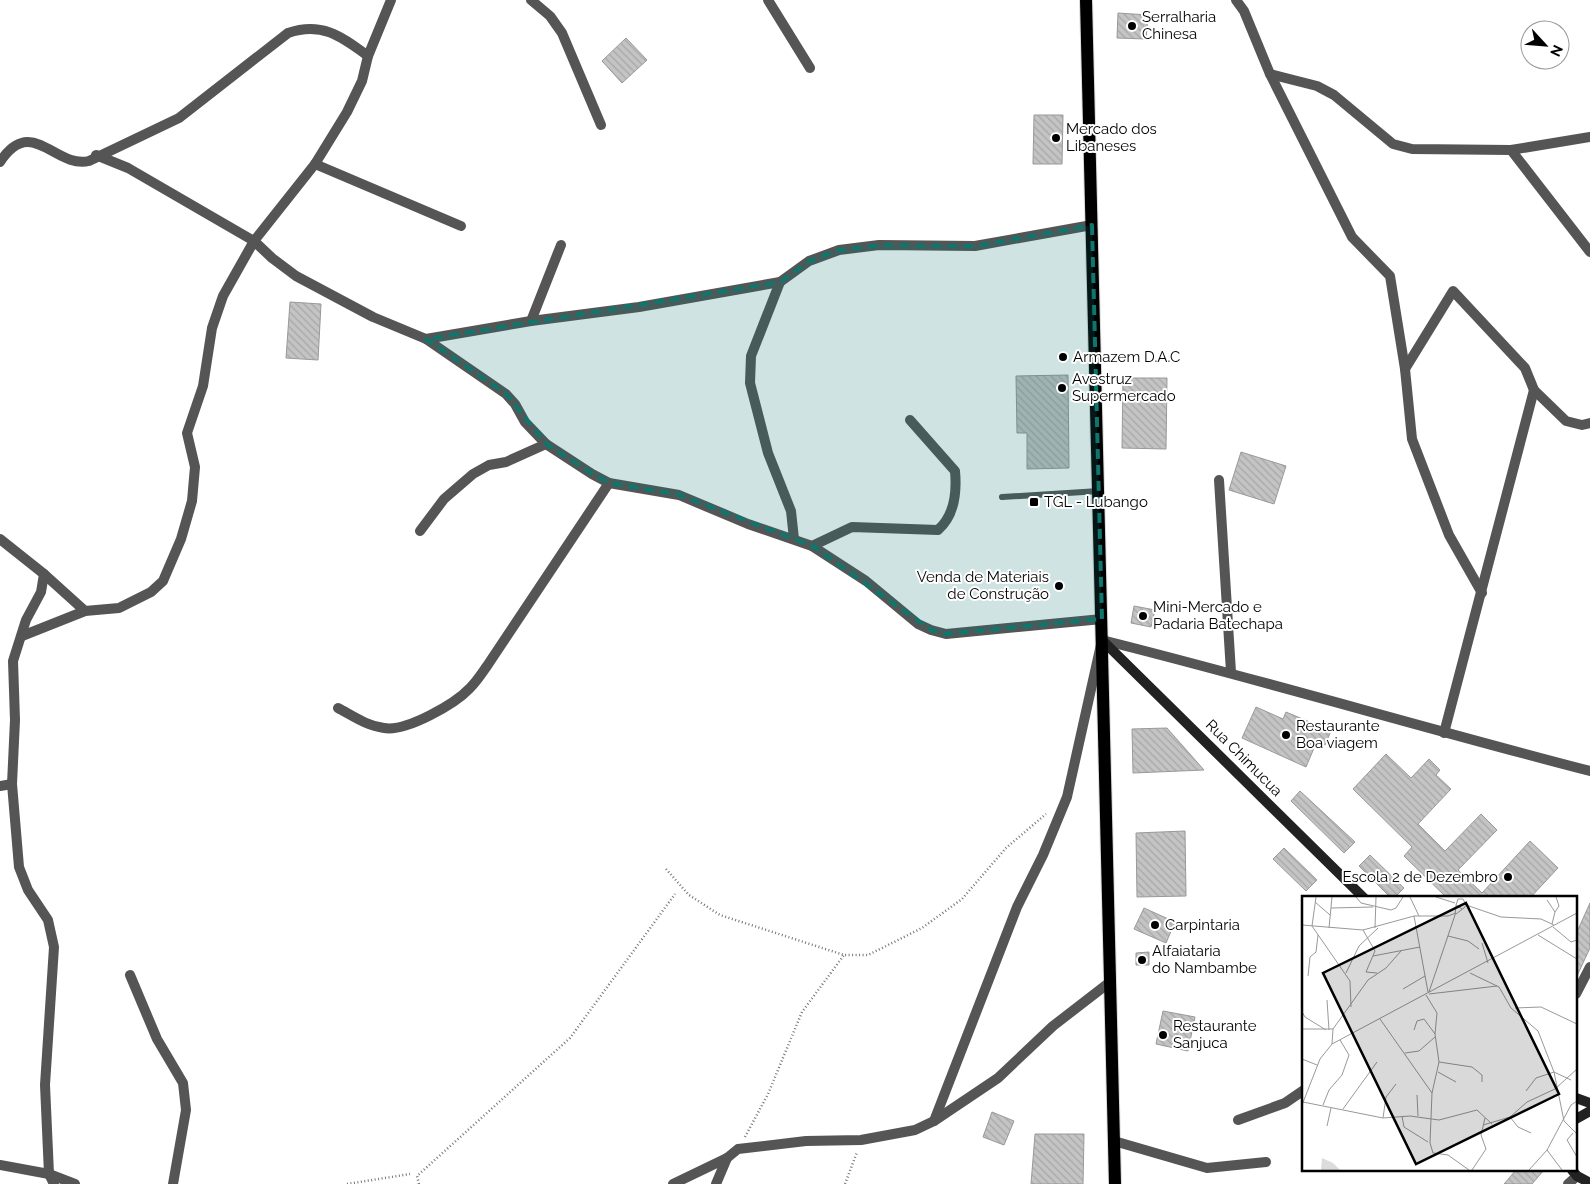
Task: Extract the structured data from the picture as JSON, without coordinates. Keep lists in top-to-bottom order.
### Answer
{
  "streets": {
    "street": ["Rua Chimucua"]
  },
  "places": {
    "other": [
      "Serralharia Chinesa",
      "Mercado dos Libaneses",
      "Armazem D.A.C",
      "Avestruz Supermercado",
      "Venda de Materiais de Construção",
      "Mini-Mercado e Padaria Batechapa",
      "Restaurante Boa viagem",
      "Escola 2 de Dezembro",
      "Carpintaria",
      "Alfaiataria do Nambambe",
      "Restaurante Sanjuca"
    ],
    "transit": ["TGL - Lubango"]
  },
  "north": "bottom right"
}
